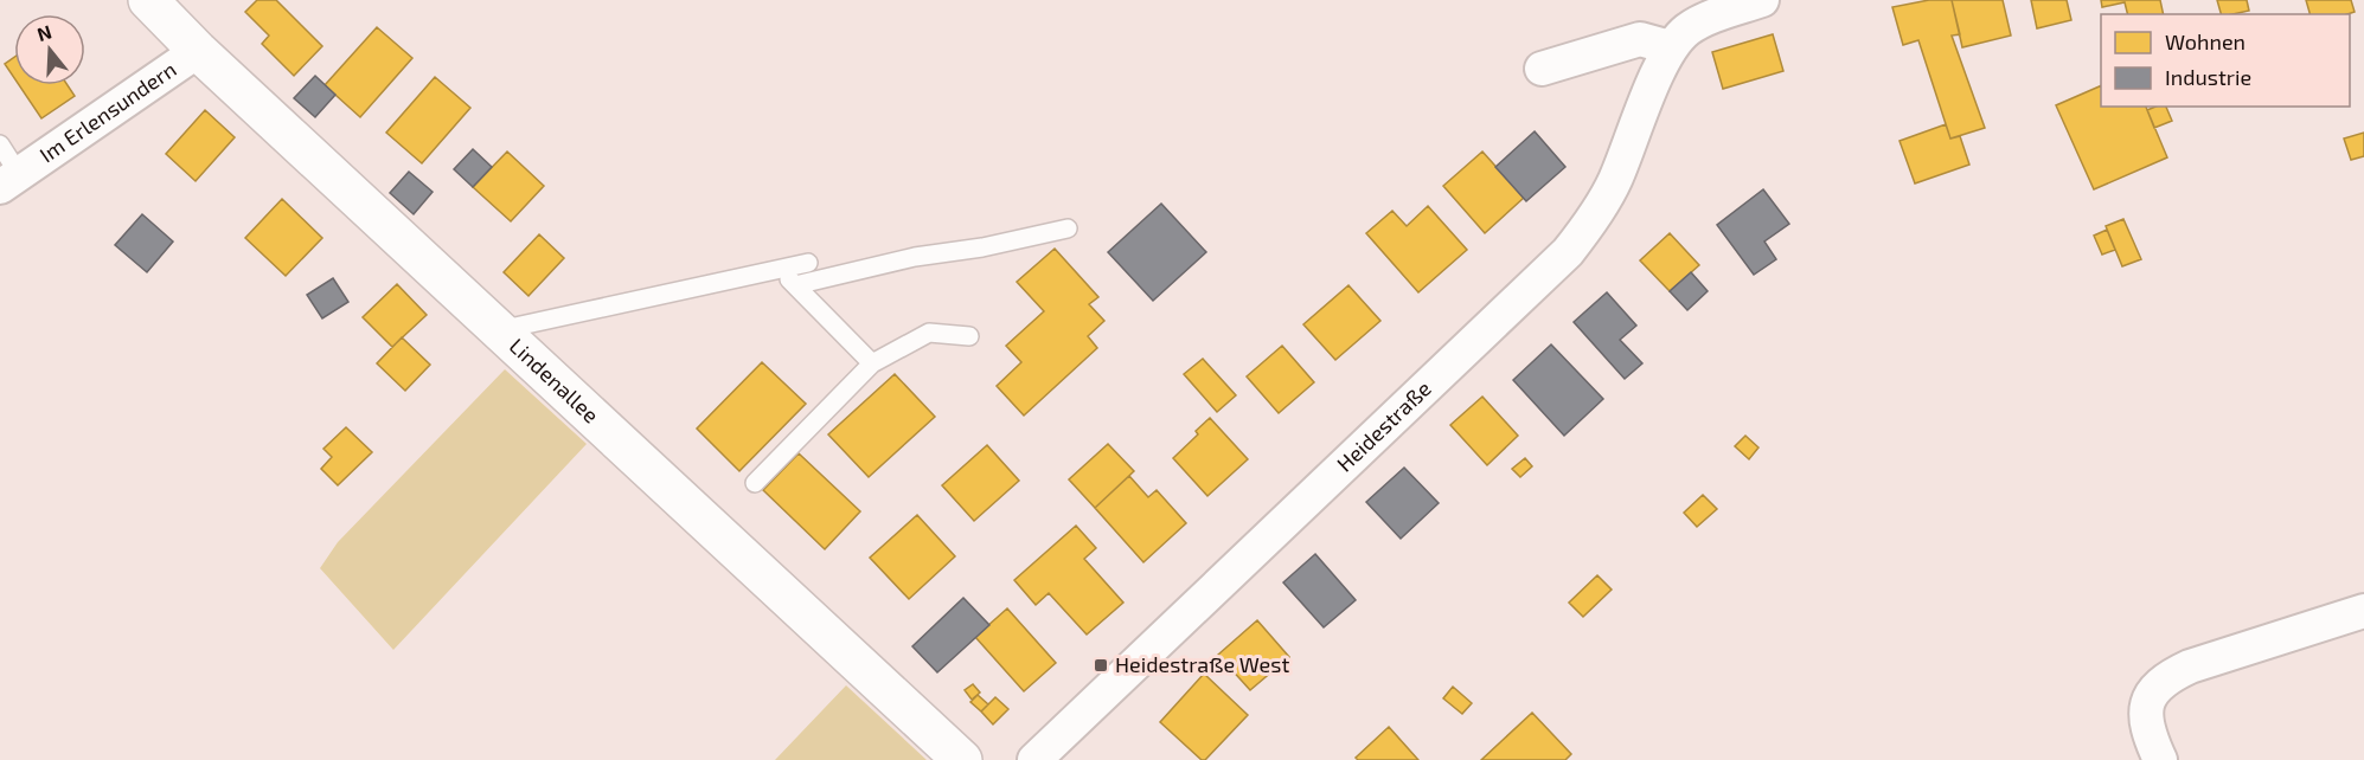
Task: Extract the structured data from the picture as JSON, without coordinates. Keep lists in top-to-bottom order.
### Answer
{
  "streets": {
    "main road": ["Lindenallee"],
    "street": ["Im Erlensundern", "Heidestraße"]
  },
  "crossings": [
    ["Im Erlensundern", "Lindenallee"]
  ],
  "places": {
    "transit": ["Heidestraße West"]
  },
  "legend": ["Wohnen", "Industrie"],
  "north": "top"
}
